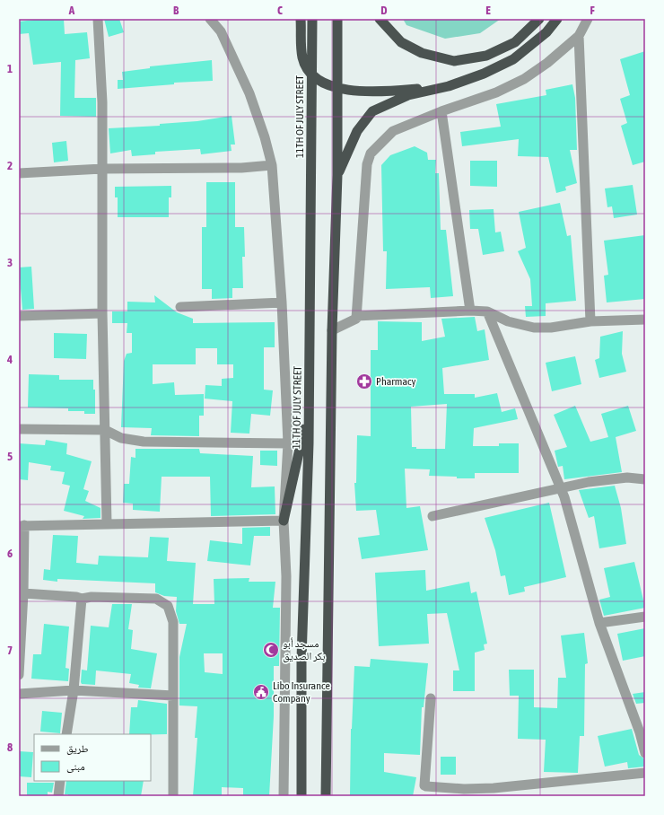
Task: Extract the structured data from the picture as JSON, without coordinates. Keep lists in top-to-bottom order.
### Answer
{
  "streets": {
    "highway": ["11TH OF JULY STREET"]
  },
  "places": {
    "pharmacy": ["Pharmacy"],
    "mosque": ["مسجد أبو بكر الصديق"],
    "public building": ["Libo Insurance Company"]
  },
  "legend": ["طريق", "مبنى"],
  "grid": {
    "columns": [
      "A",
      "B",
      "C",
      "D",
      "E",
      "F"
    ],
    "rows": [
      "1",
      "2",
      "3",
      "4",
      "5",
      "6",
      "7",
      "8"
    ]
  }
}
